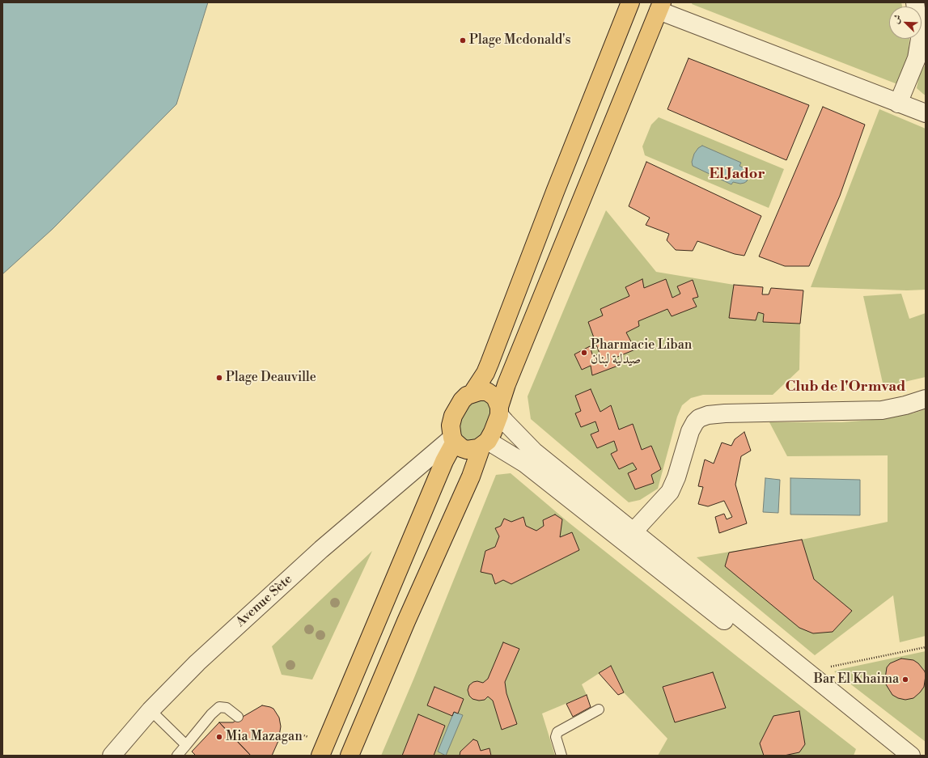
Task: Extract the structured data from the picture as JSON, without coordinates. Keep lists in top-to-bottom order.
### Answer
{
  "streets": {
    "street": ["Avenue Sète"]
  },
  "districts": ["El Jador", "Club de l'Ormvad"],
  "places": [
    "Plage Mcdonald's",
    "Pharmacie Liban صيدلية لبنان",
    "Plage Deauville",
    "Bar El Khaima",
    "Mia Mazagan"
  ],
  "north": "top left"
}
